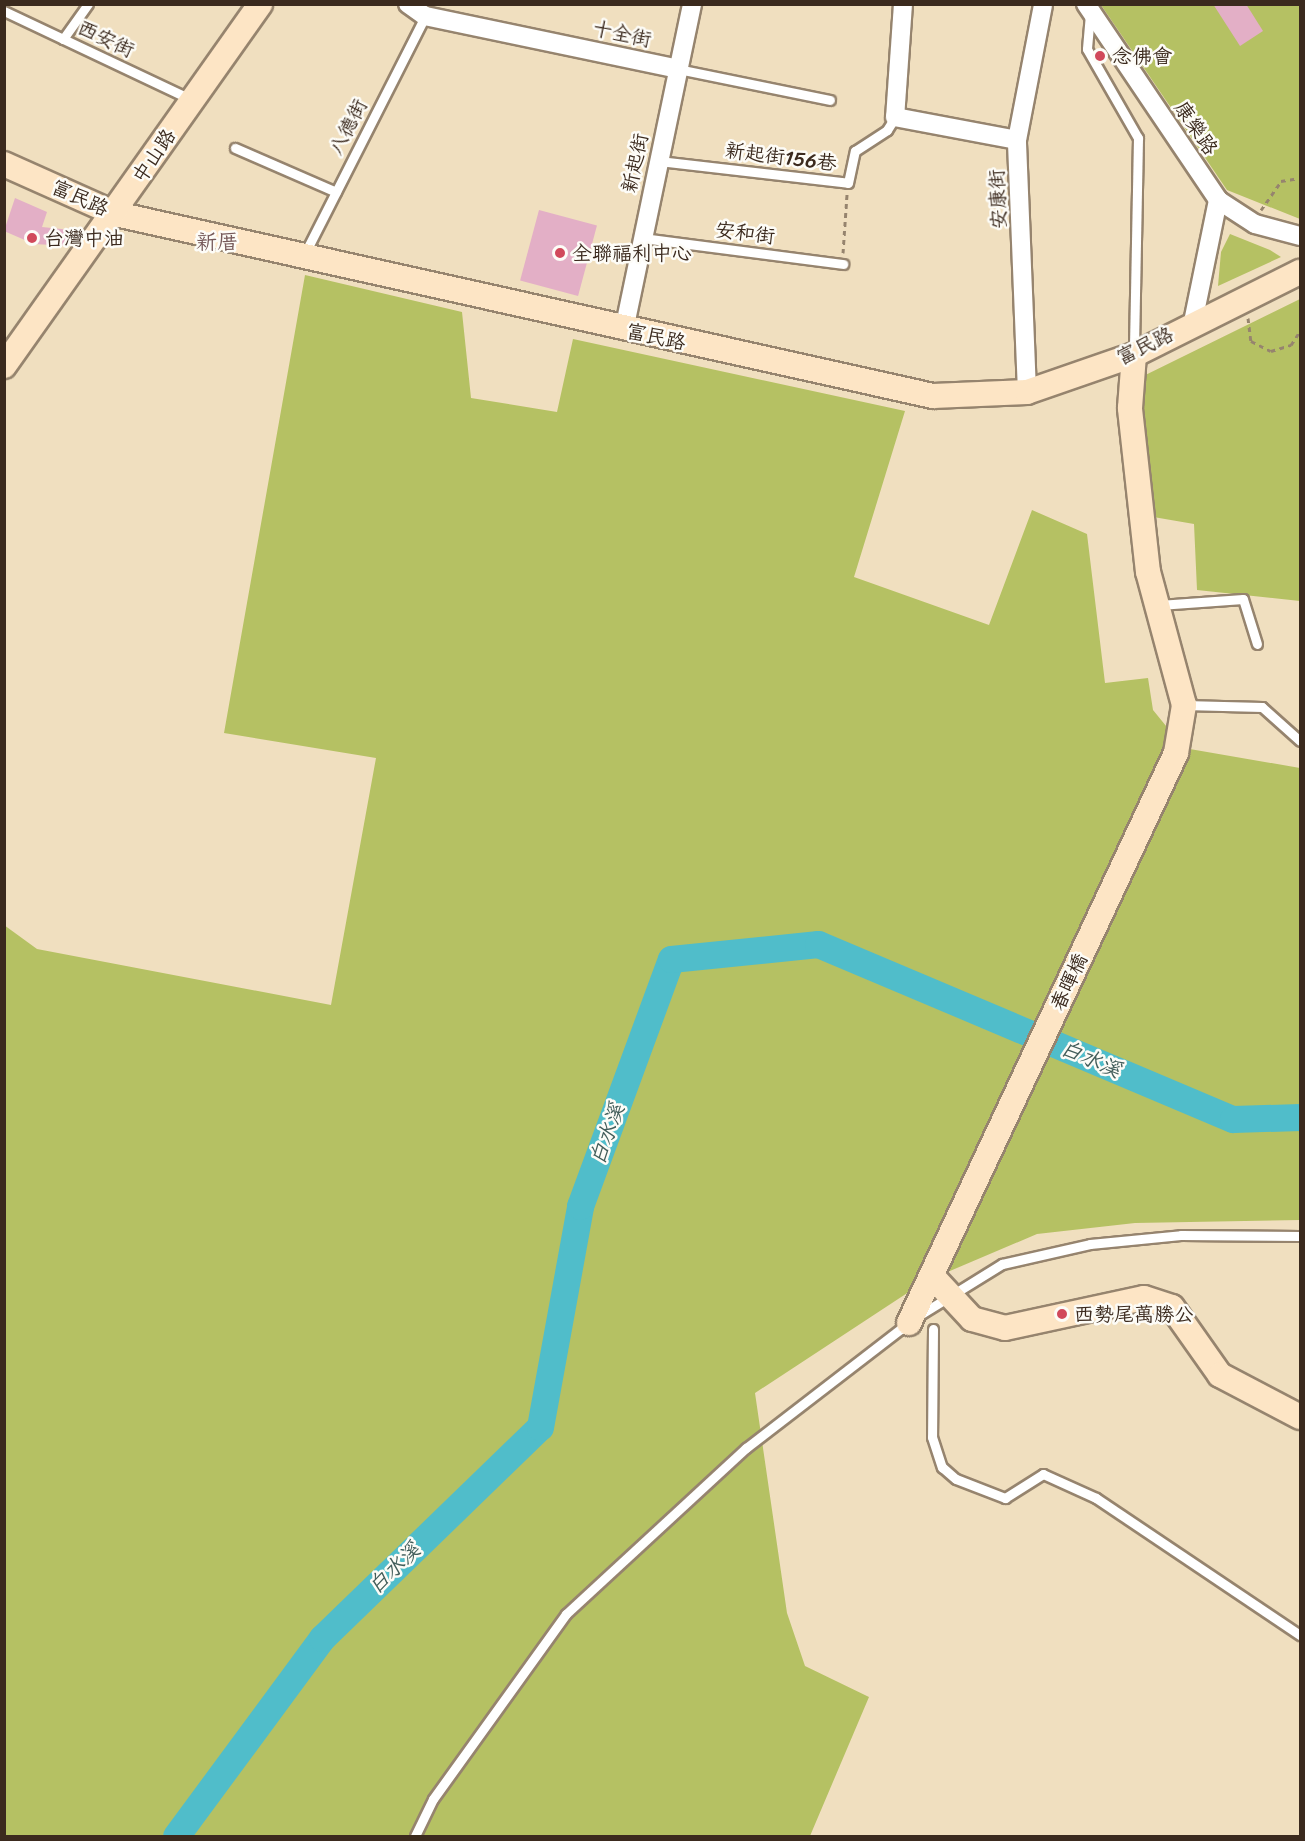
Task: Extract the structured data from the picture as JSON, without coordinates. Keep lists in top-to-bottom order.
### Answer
{
  "streets": {
    "street": [
      "十全街",
      "康樂路",
      "中山路",
      "新起街",
      "富民路",
      "安康街",
      "春暉橋"
    ],
    "lane": [
      "西安街",
      "八德街",
      "新起街156巷",
      "安和街"
    ]
  },
  "crossings": [
    ["十全街", "八德街"],
    ["十全街", "新起街"],
    ["西安街", "中山路"],
    ["八德街", "富民路"],
    ["中山路", "富民路"],
    ["新起街156巷", "新起街"],
    ["新起街", "富民路"],
    ["新起街", "安和街"],
    ["富民路", "安康街"]
  ],
  "districts": ["新厝"],
  "water": ["白水溪"],
  "places": [
    "念佛會",
    "台灣中油",
    "全聯福利中心",
    "西勢尾萬勝公"
  ]
}
